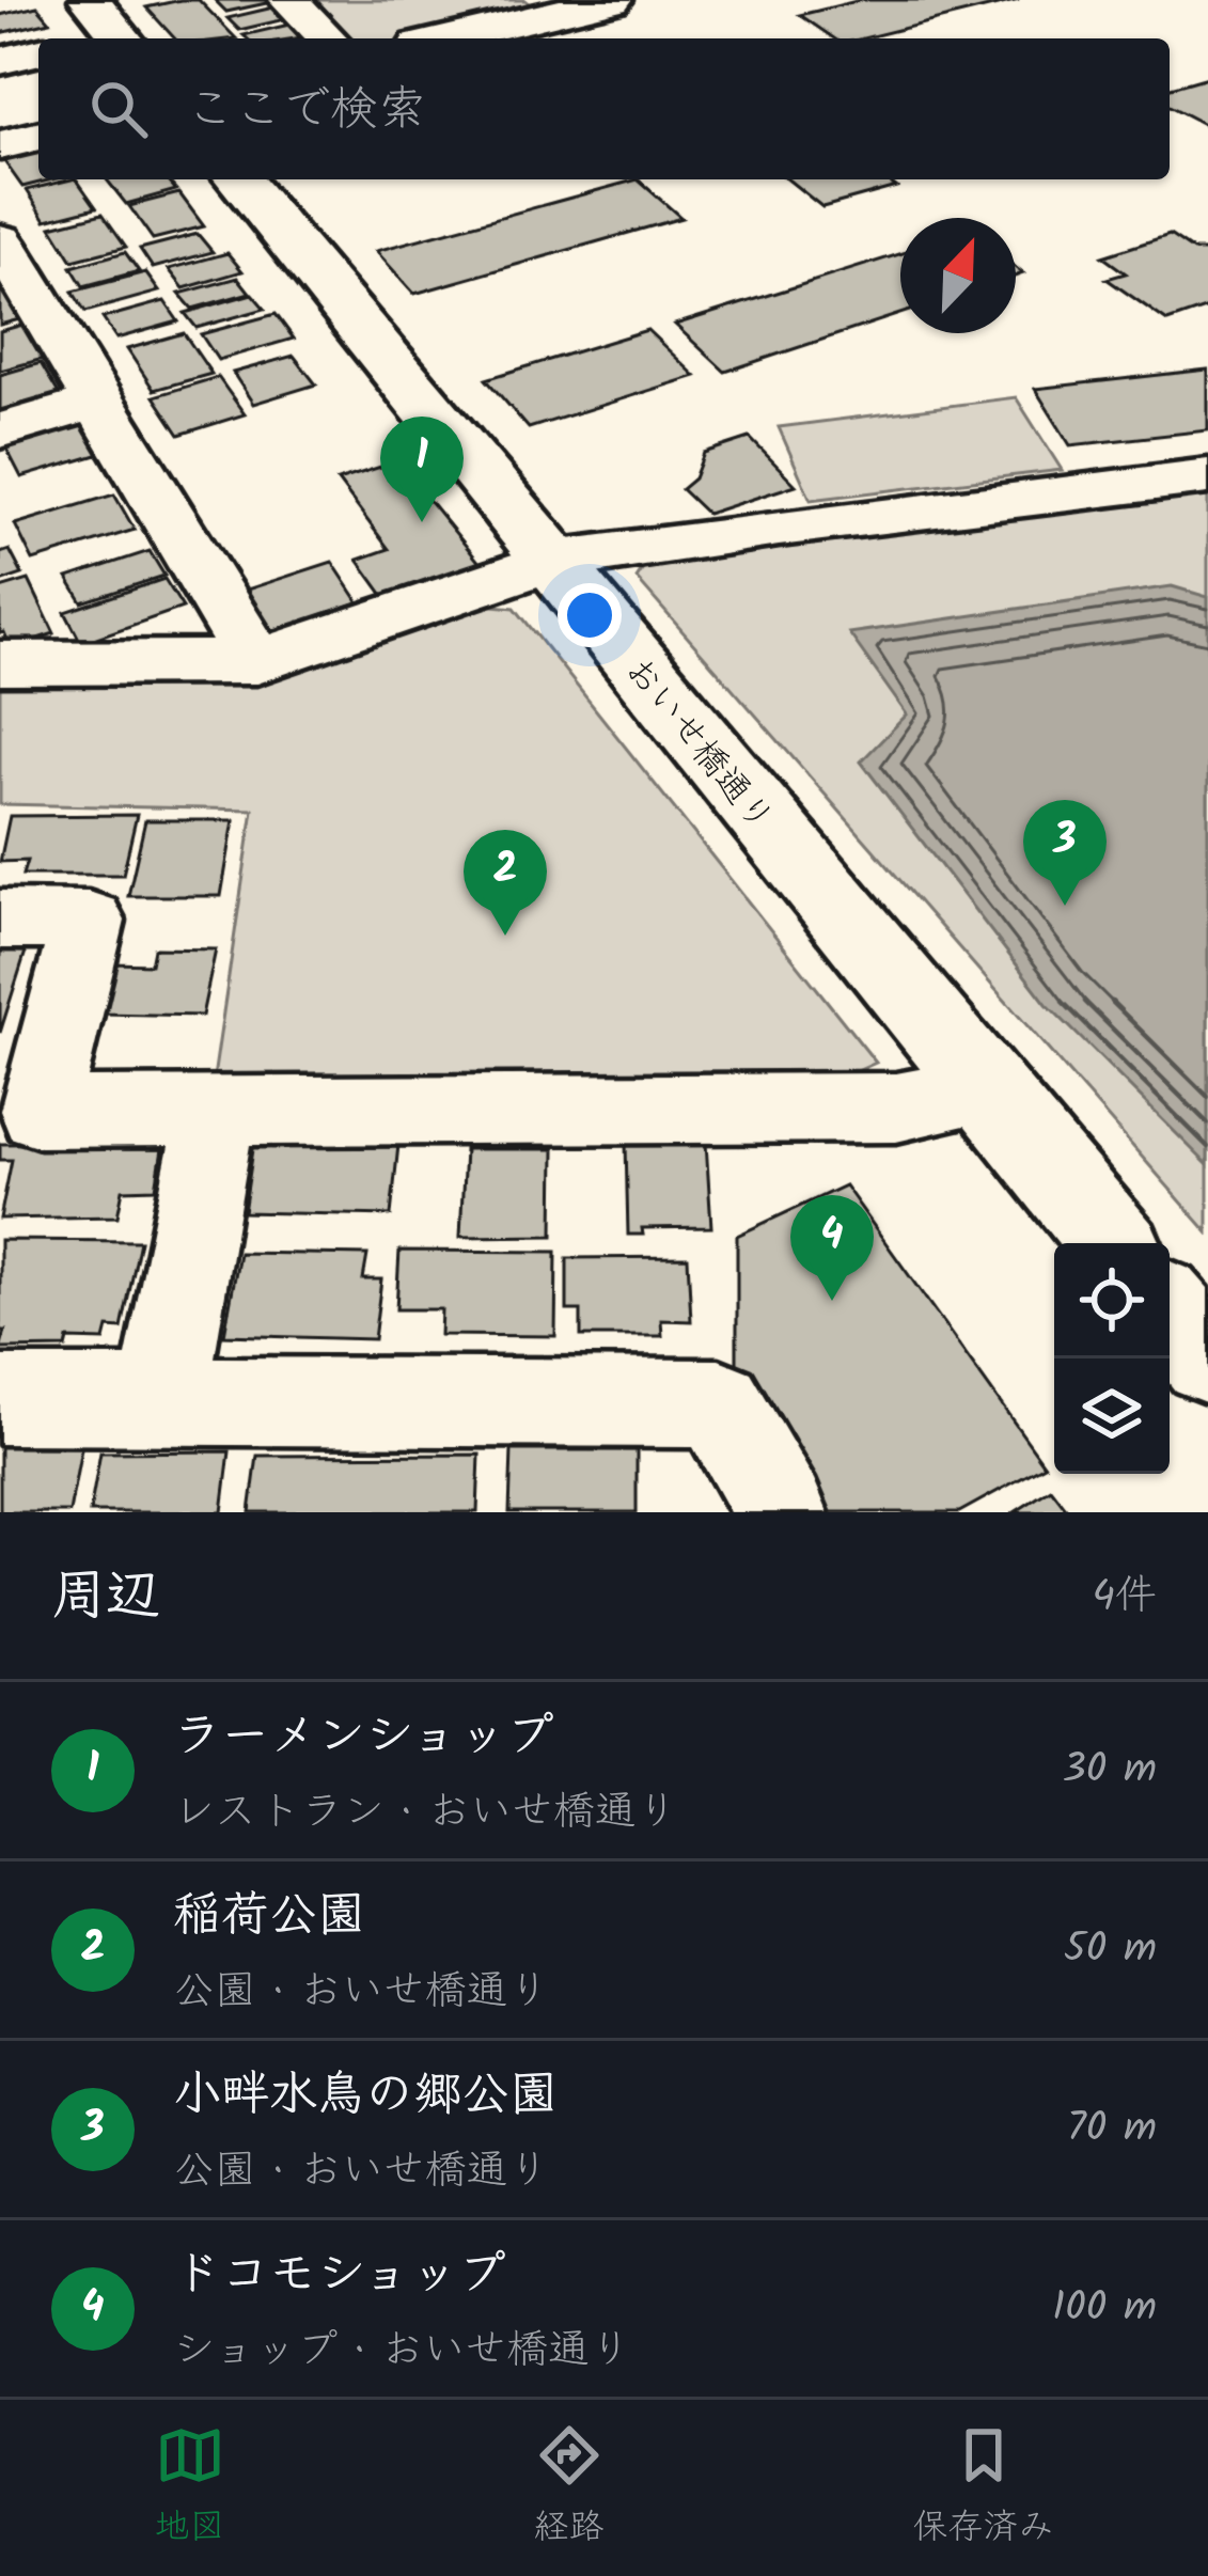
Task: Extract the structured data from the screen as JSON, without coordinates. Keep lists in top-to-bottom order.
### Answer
{
  "streets": {
    "street": ["おいせ橋通り"]
  },
  "north": "top right",
  "page": {
    "search": "ここで検索",
    "pins": [
      "1",
      "3",
      "2",
      "4"
    ],
    "heading": ["周辺", "4件"],
    "list": [
      {
        "mark": "1",
        "name": "ラーメンショップ",
        "note": "レストラン · おいせ橋通り",
        "value": "30 m"
      },
      {
        "mark": "2",
        "name": "稲荷公園",
        "note": "公園 · おいせ橋通り",
        "value": "50 m"
      },
      {
        "mark": "3",
        "name": "小畔水鳥の郷公園",
        "note": "公園 · おいせ橋通り",
        "value": "70 m"
      },
      {
        "mark": "4",
        "name": "ドコモショップ",
        "note": "ショップ · おいせ橋通り",
        "value": "100 m"
      }
    ],
    "nav": ["地図", "経路", "保存済み"]
  }
}
